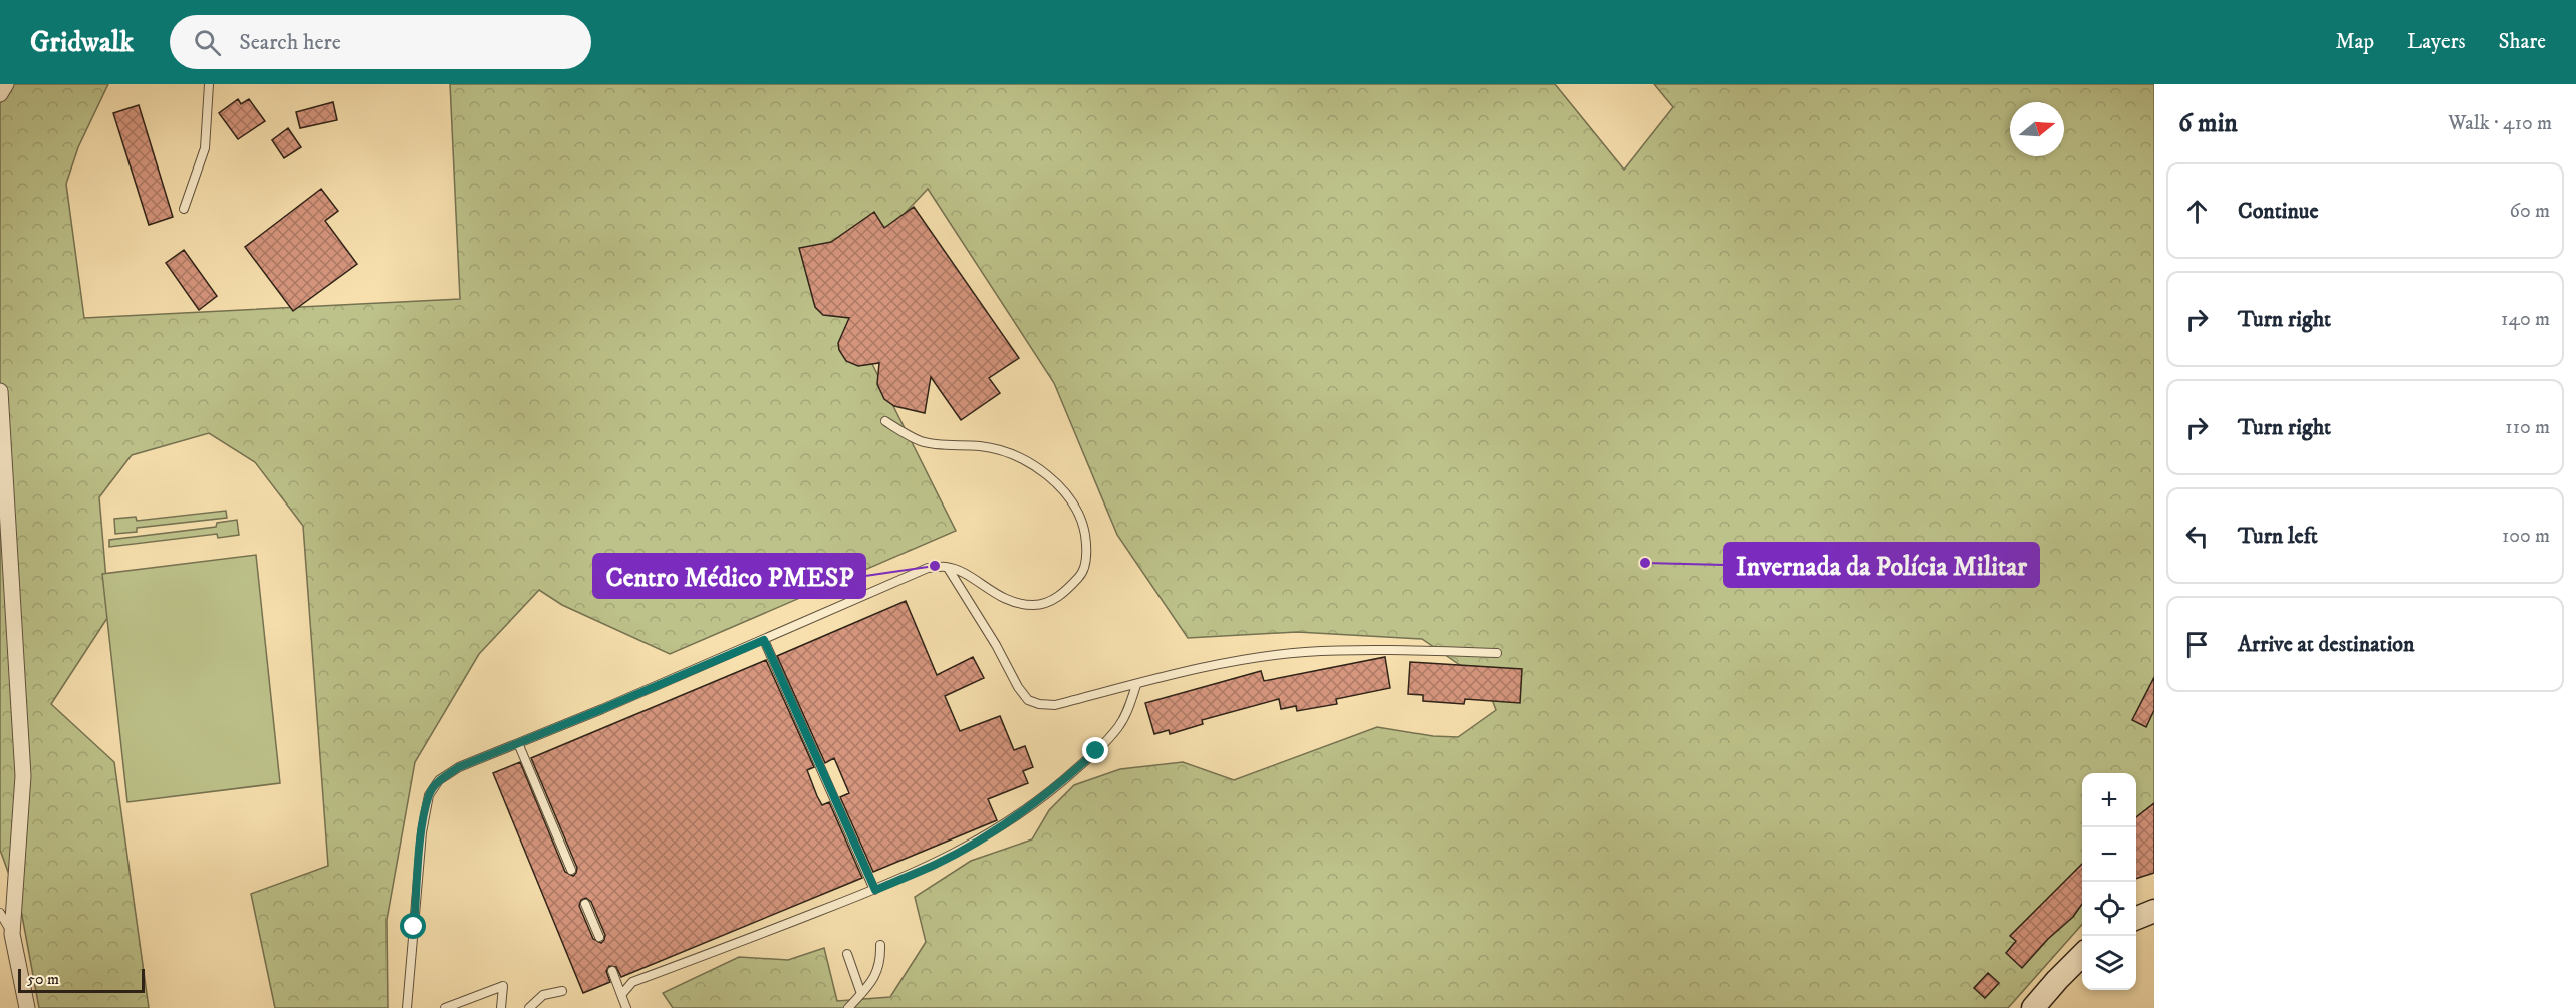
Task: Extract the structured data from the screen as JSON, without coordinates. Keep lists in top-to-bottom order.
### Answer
{
  "places": ["Invernada da Polícia Militar", "Centro Médico PMESP"],
  "scale_bar": "50 m",
  "north": "right",
  "page": {
    "header": "Gridwalk",
    "search": "Search here",
    "nav": ["Map", "Layers", "Share"],
    "heading": ["6 min", "Walk · 410 m"],
    "list": [
      ["Continue", "60 m"],
      ["Turn right", "140 m"],
      ["Turn right", "110 m"],
      ["Turn left", "100 m"],
      "Arrive at destination"
    ],
    "map_buttons": ["+", "−"],
    "scale": "50 m"
  }
}
